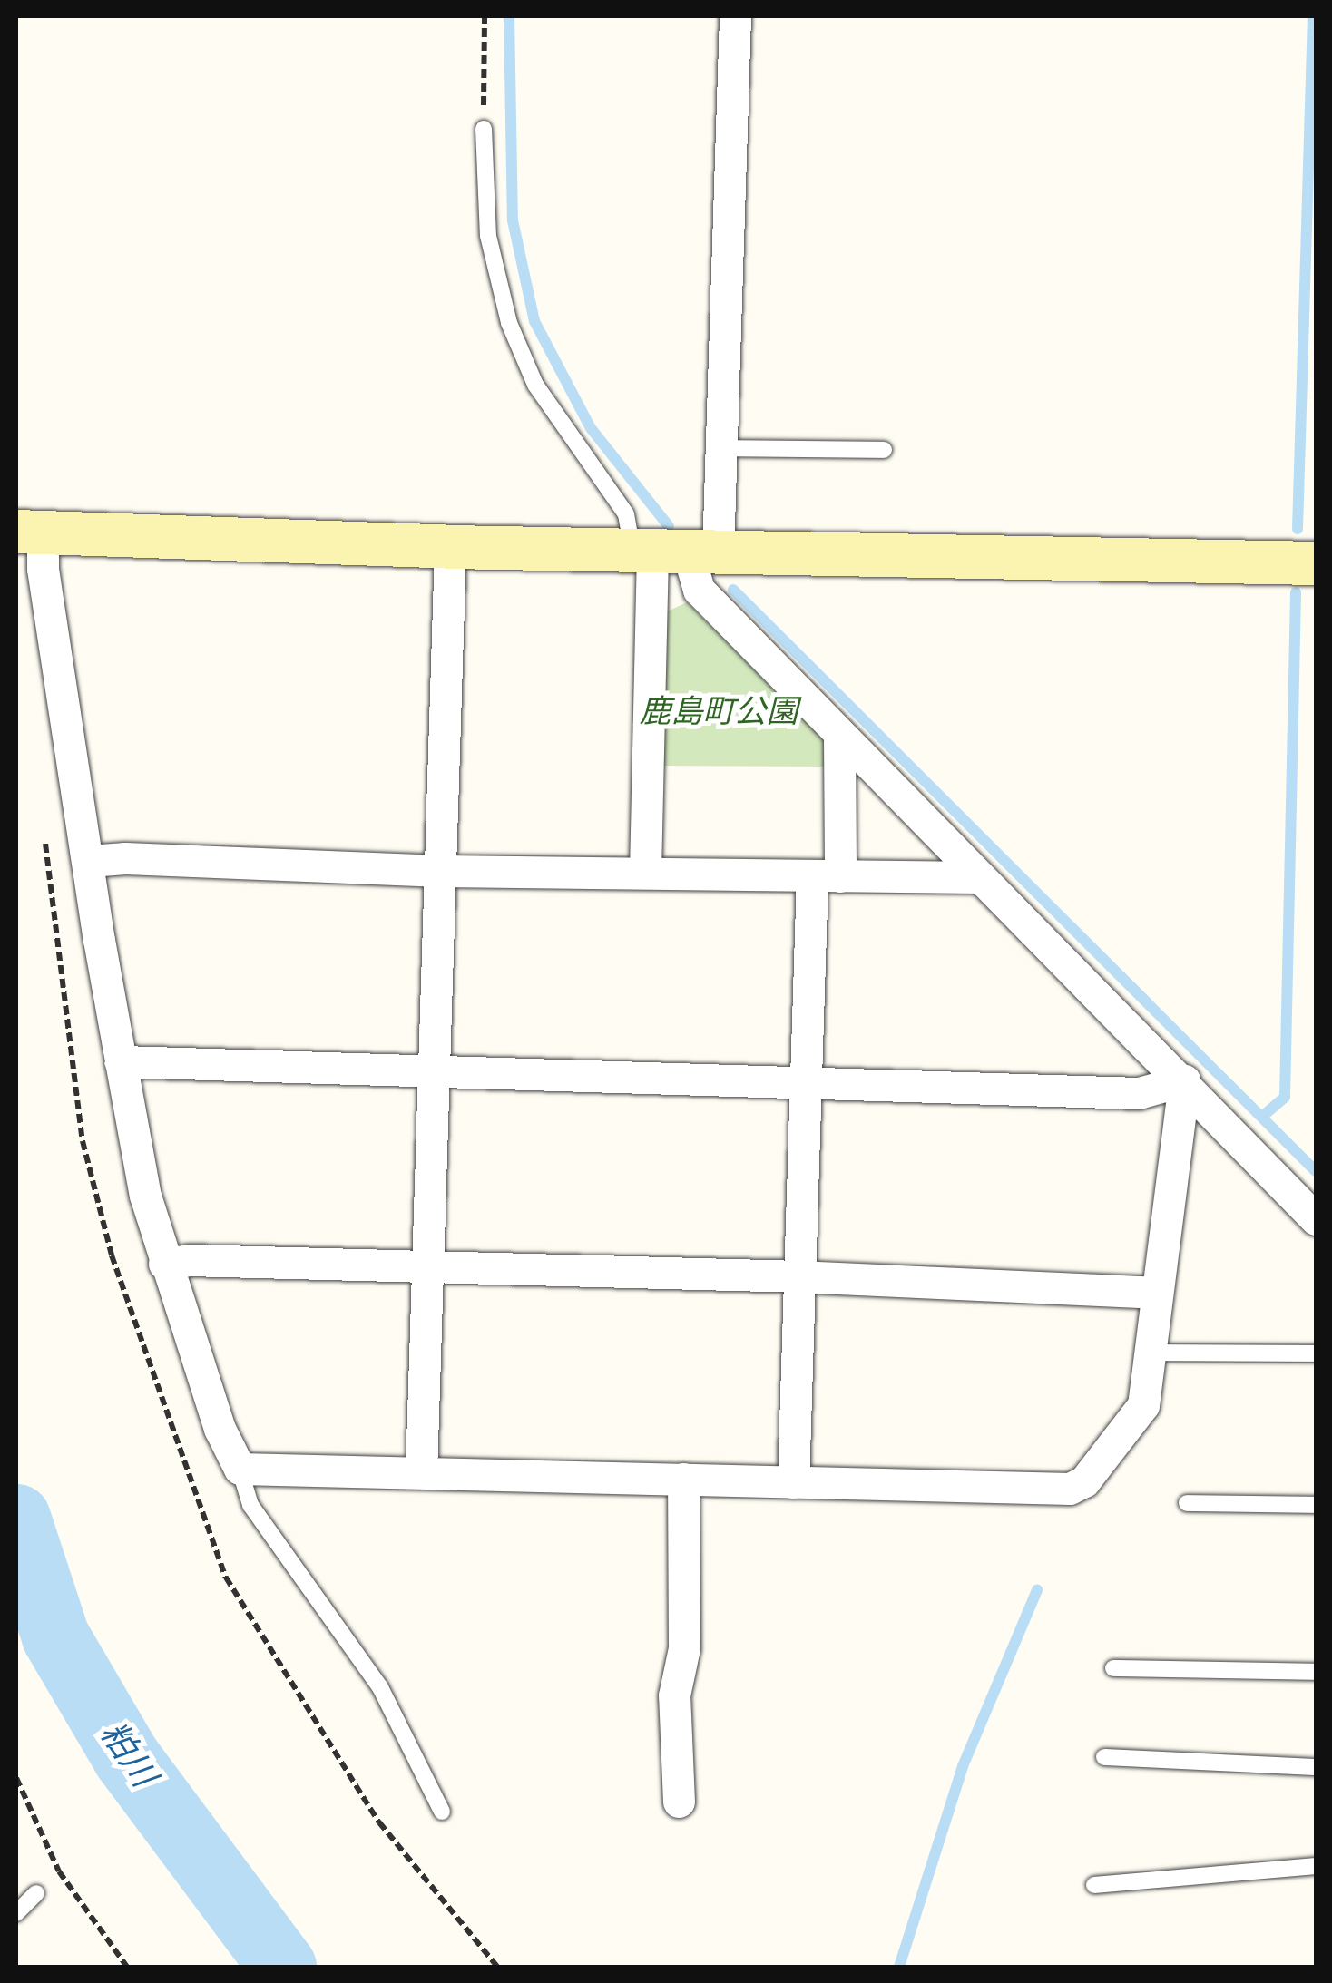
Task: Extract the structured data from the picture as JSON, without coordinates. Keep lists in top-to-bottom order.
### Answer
{
  "water": ["粕川"],
  "parks": ["鹿島町公園"]
}
